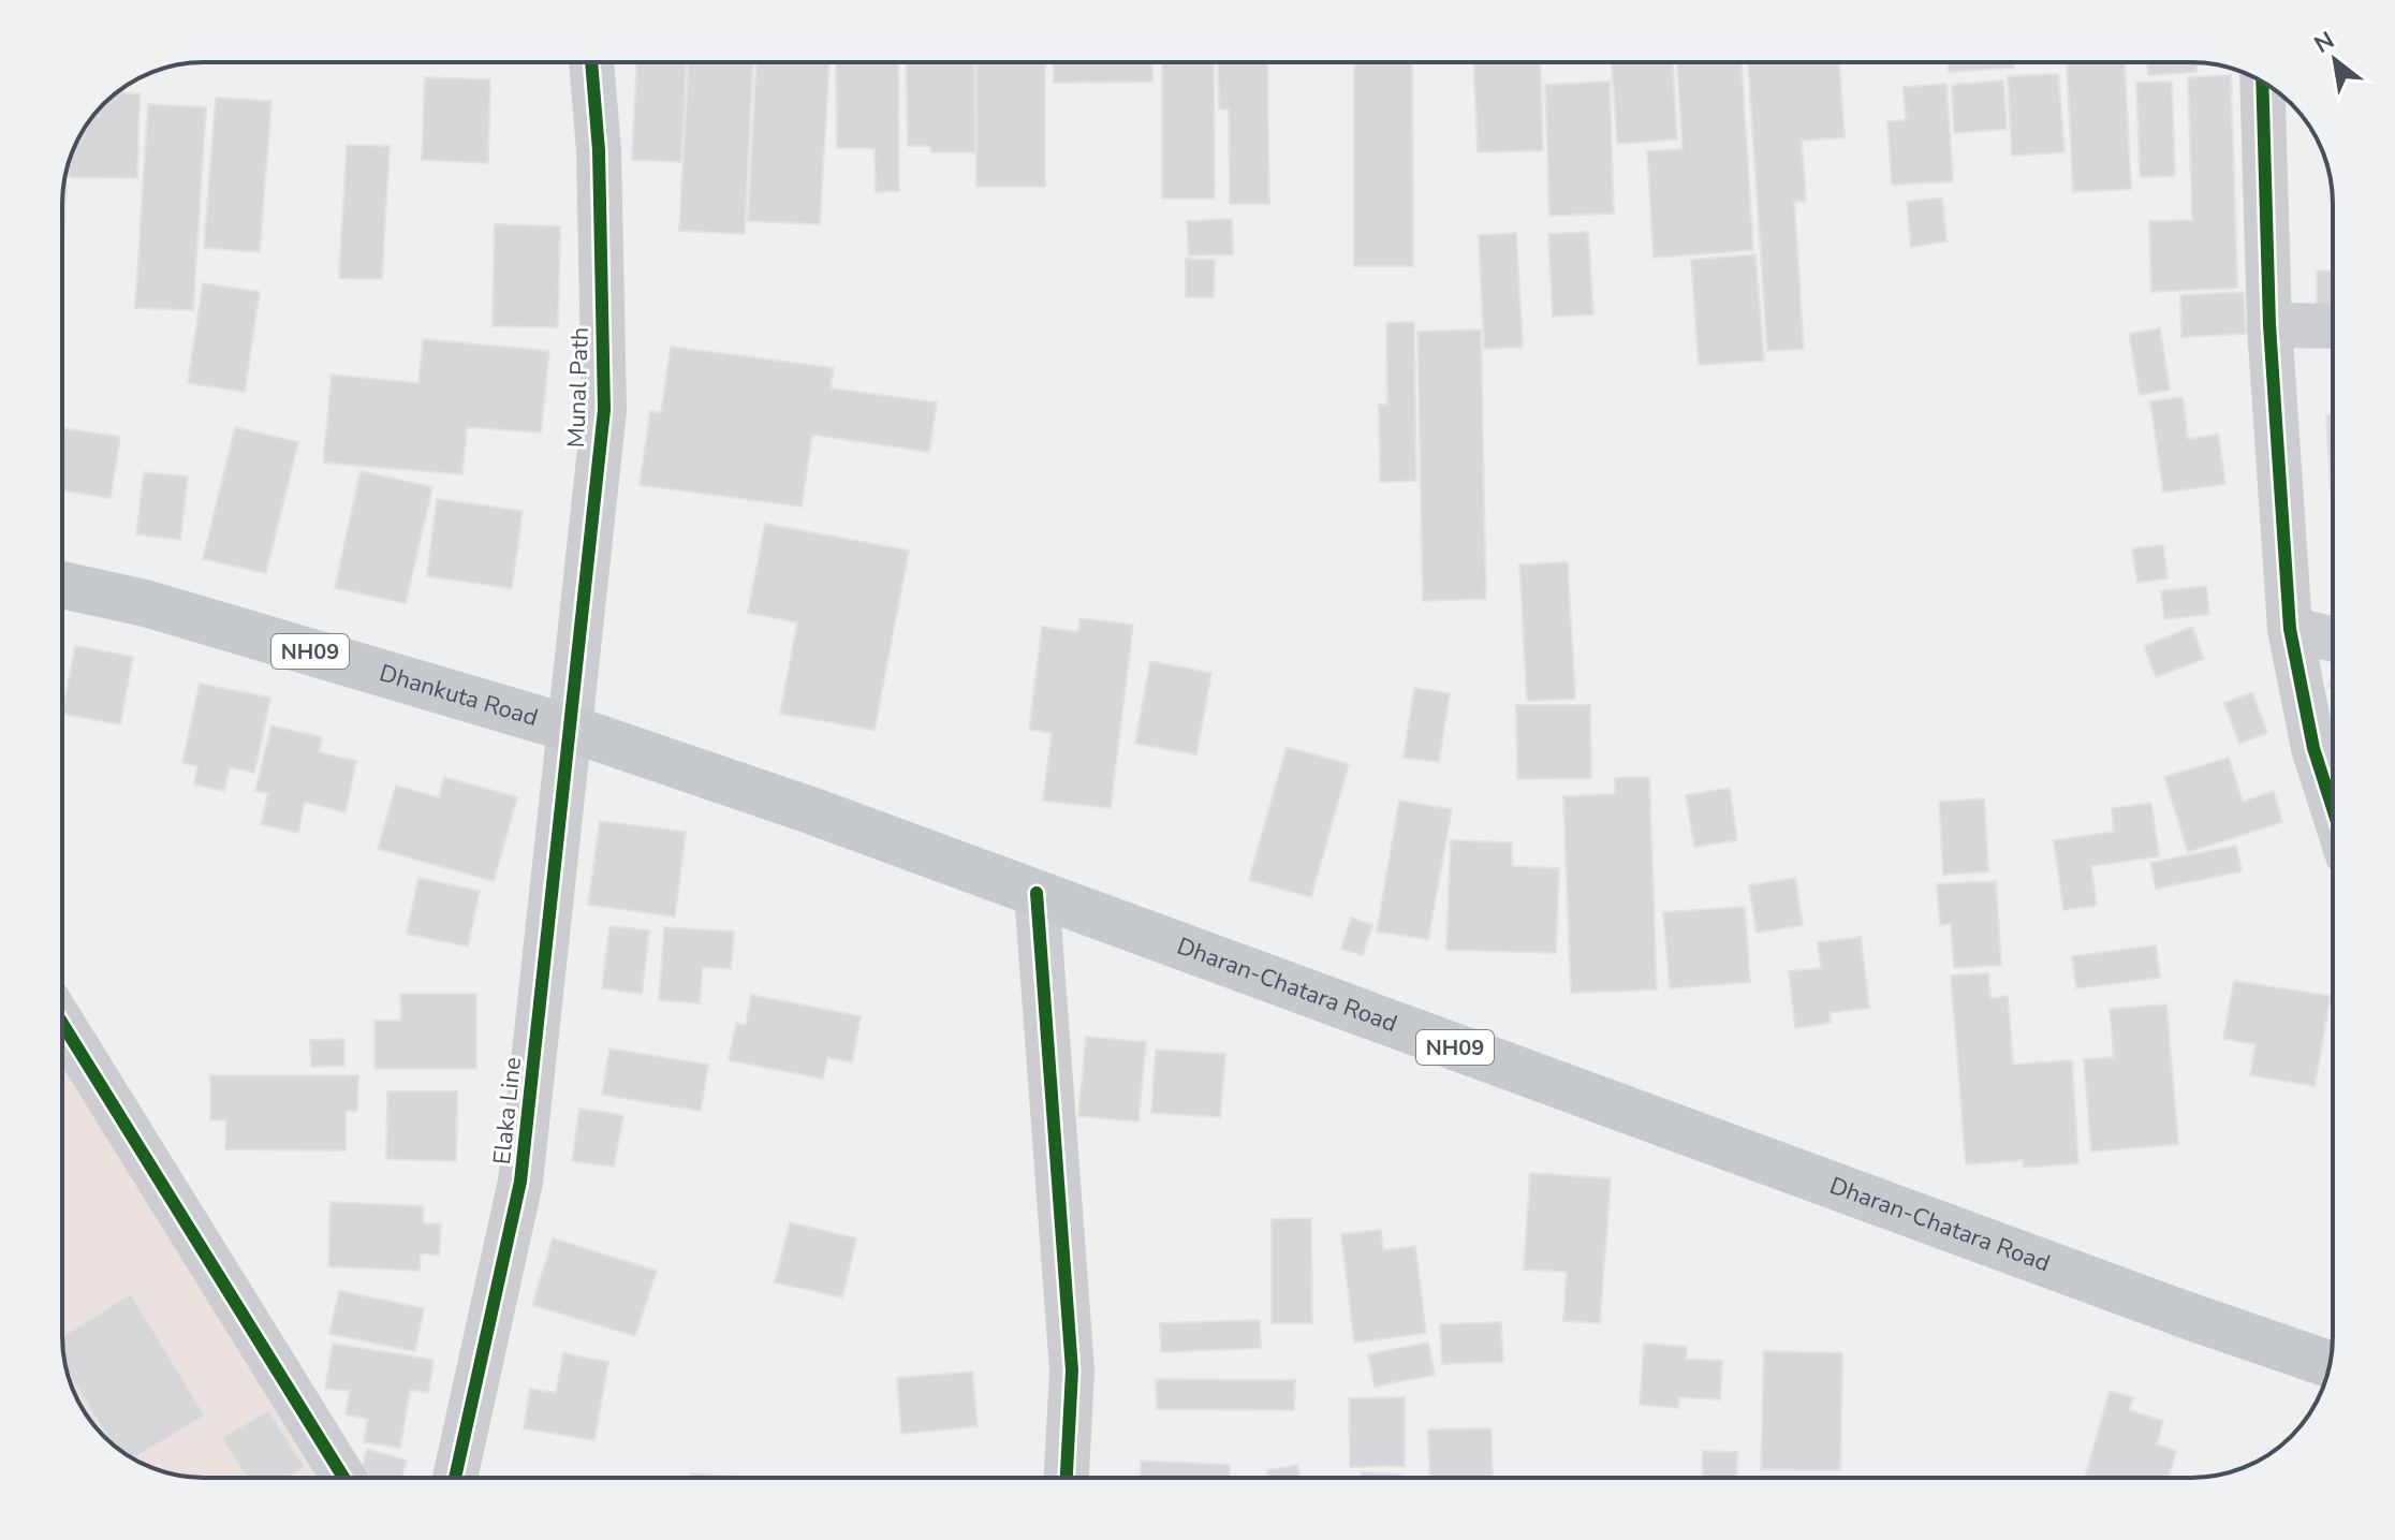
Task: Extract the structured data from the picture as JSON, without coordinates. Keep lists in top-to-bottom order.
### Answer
{
  "streets": {
    "main road": ["NH09", "Dhankuta Road", "Dharan-Chatara Road"],
    "street": ["Munal Path", "Elaka Line"]
  },
  "crossings": [
    ["Munal Path", "Dhankuta Road"],
    ["Munal Path", "Dharan-Chatara Road"],
    ["Munal Path", "Elaka Line"],
    ["Dhankuta Road", "Dharan-Chatara Road"],
    ["Dhankuta Road", "Elaka Line"],
    ["Dharan-Chatara Road", "Elaka Line"]
  ],
  "north": "top left"
}
